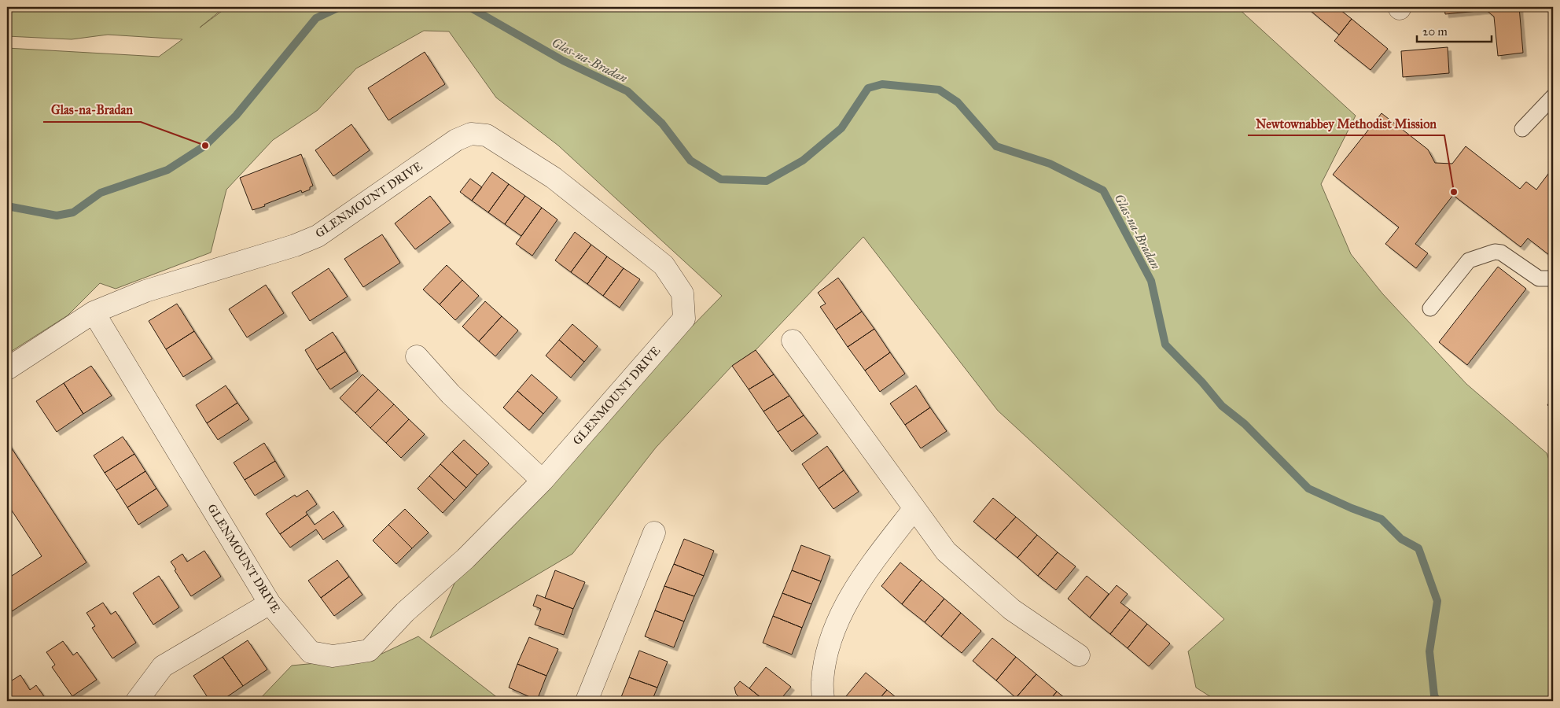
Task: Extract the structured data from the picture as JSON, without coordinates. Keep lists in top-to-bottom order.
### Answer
{
  "streets": {
    "street": ["GLENMOUNT DRIVE"]
  },
  "water": ["Glas-na-Bradan"],
  "places": ["Glas-na-Bradan", "Newtownabbey Methodist Mission"],
  "scale_bar": "20 m"
}
